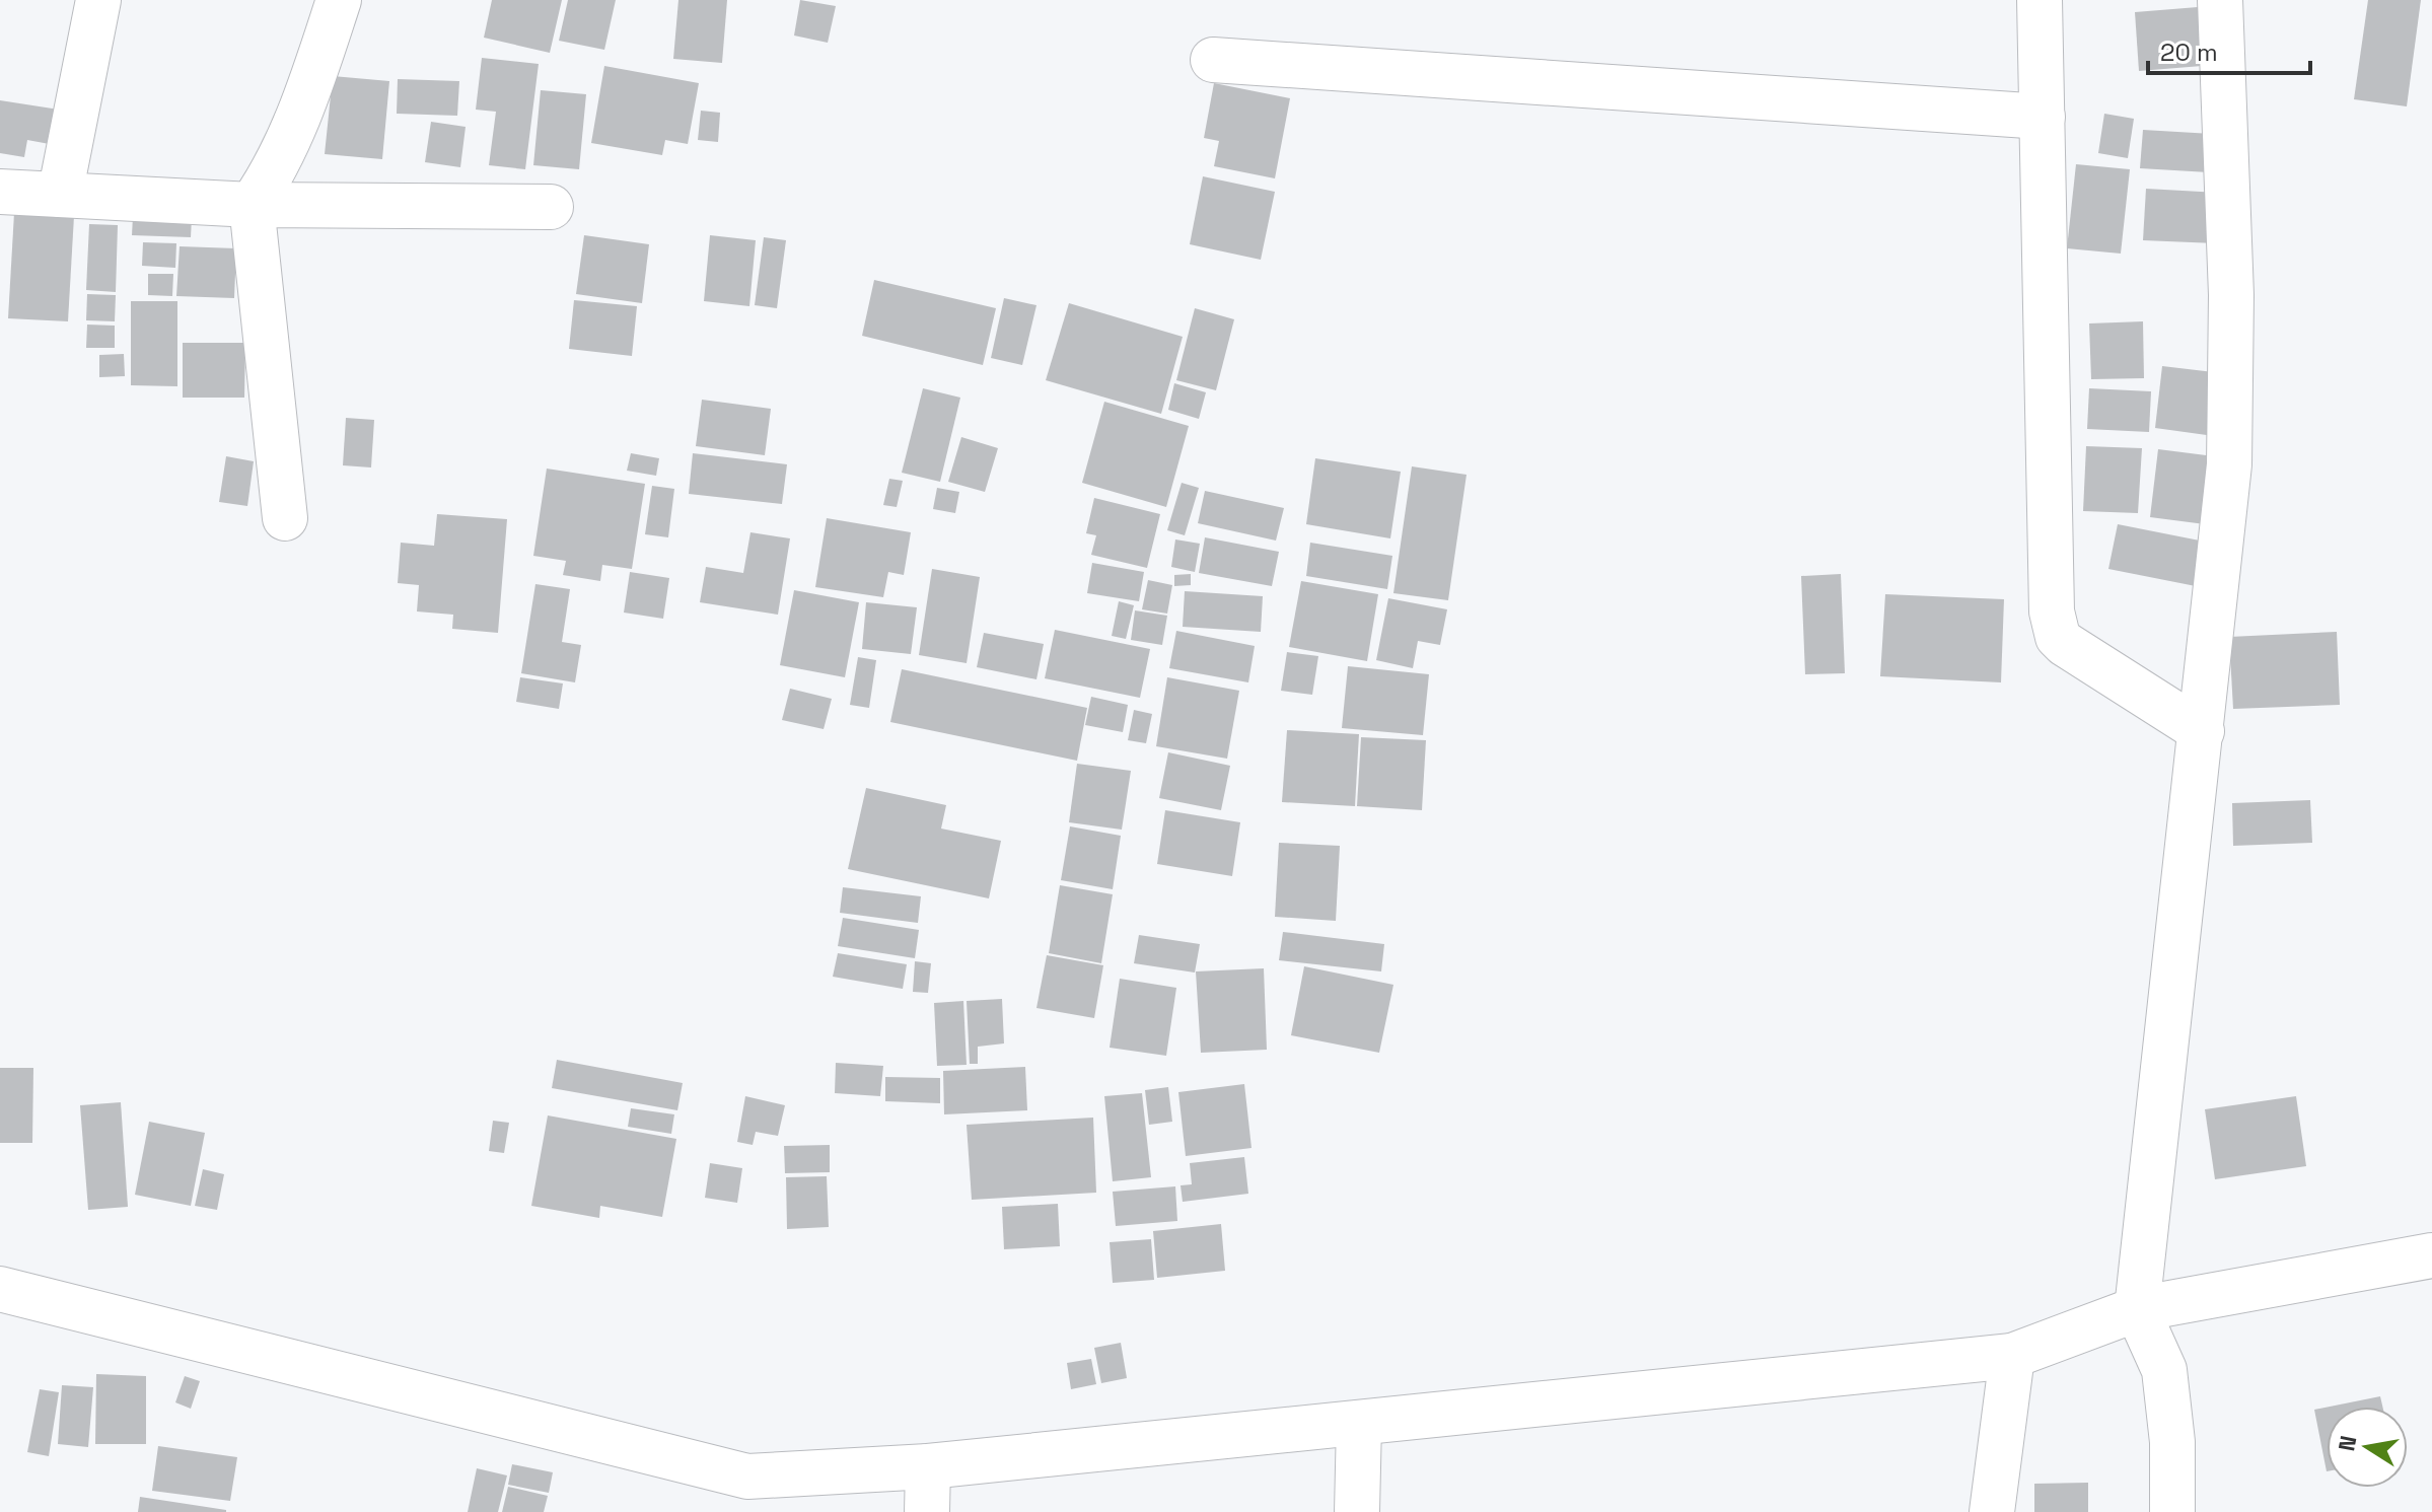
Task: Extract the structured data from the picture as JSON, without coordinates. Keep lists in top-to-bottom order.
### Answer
{
  "scale_bar": "20 m",
  "north": "left"
}
